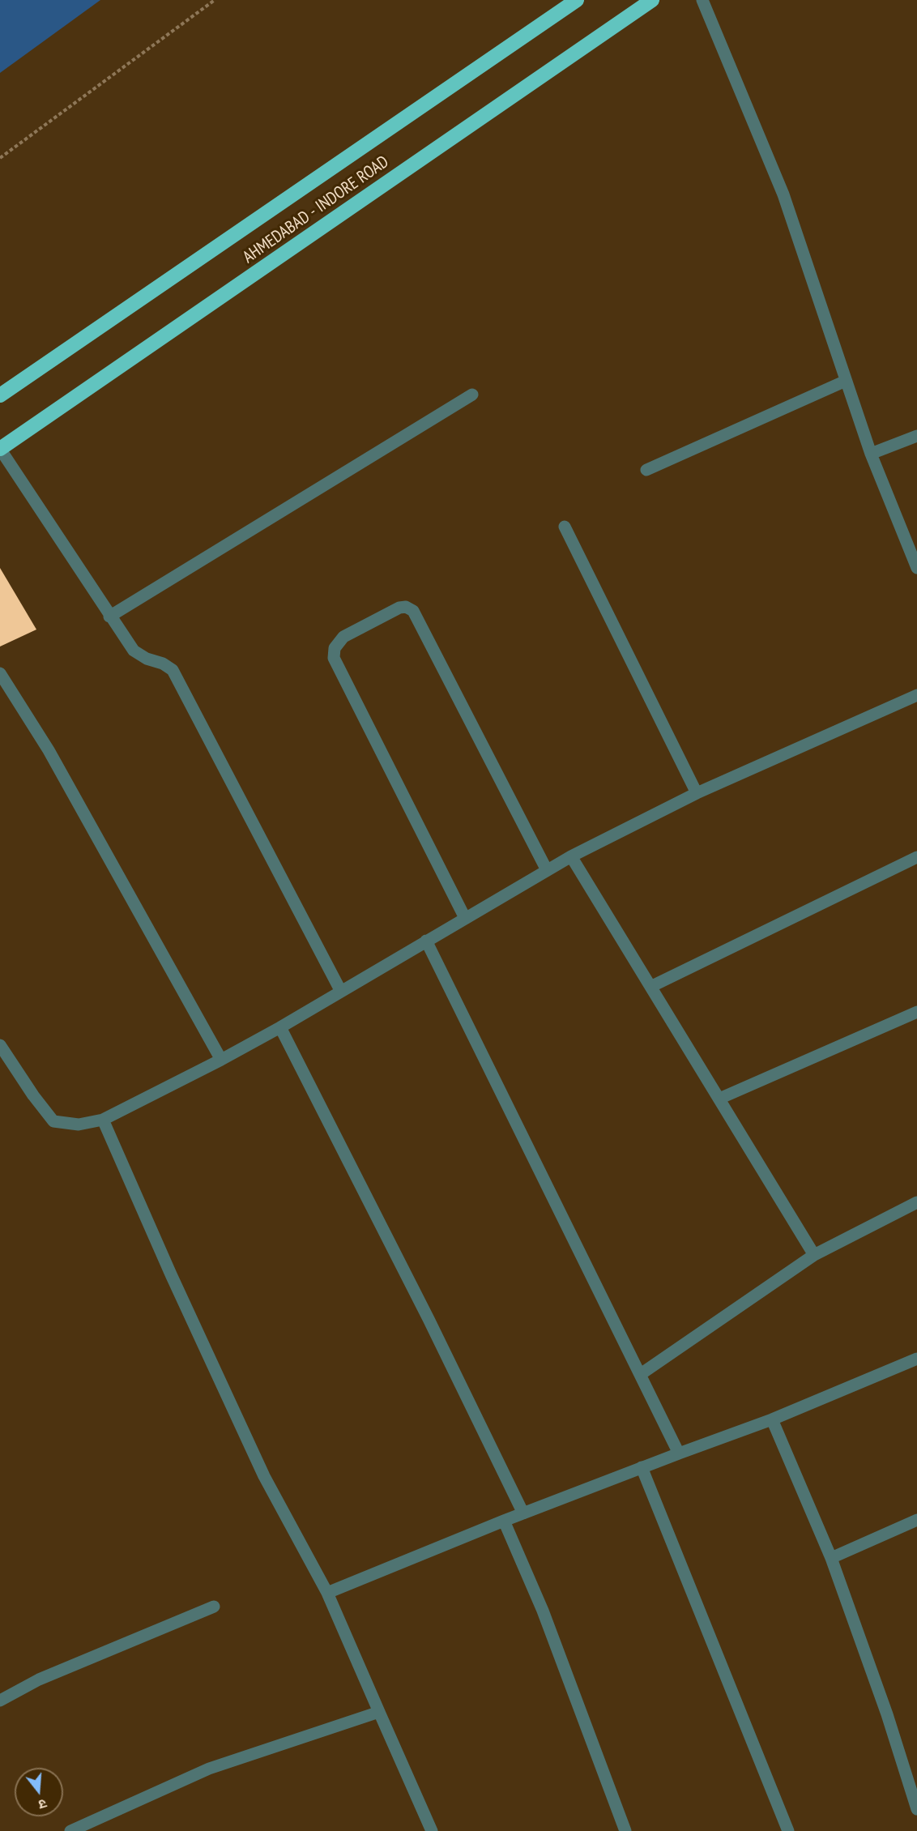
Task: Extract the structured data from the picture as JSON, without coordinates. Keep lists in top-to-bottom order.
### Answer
{
  "streets": {
    "highway": ["AHMEDABAD - INDORE ROAD"]
  },
  "north": "bottom"
}
